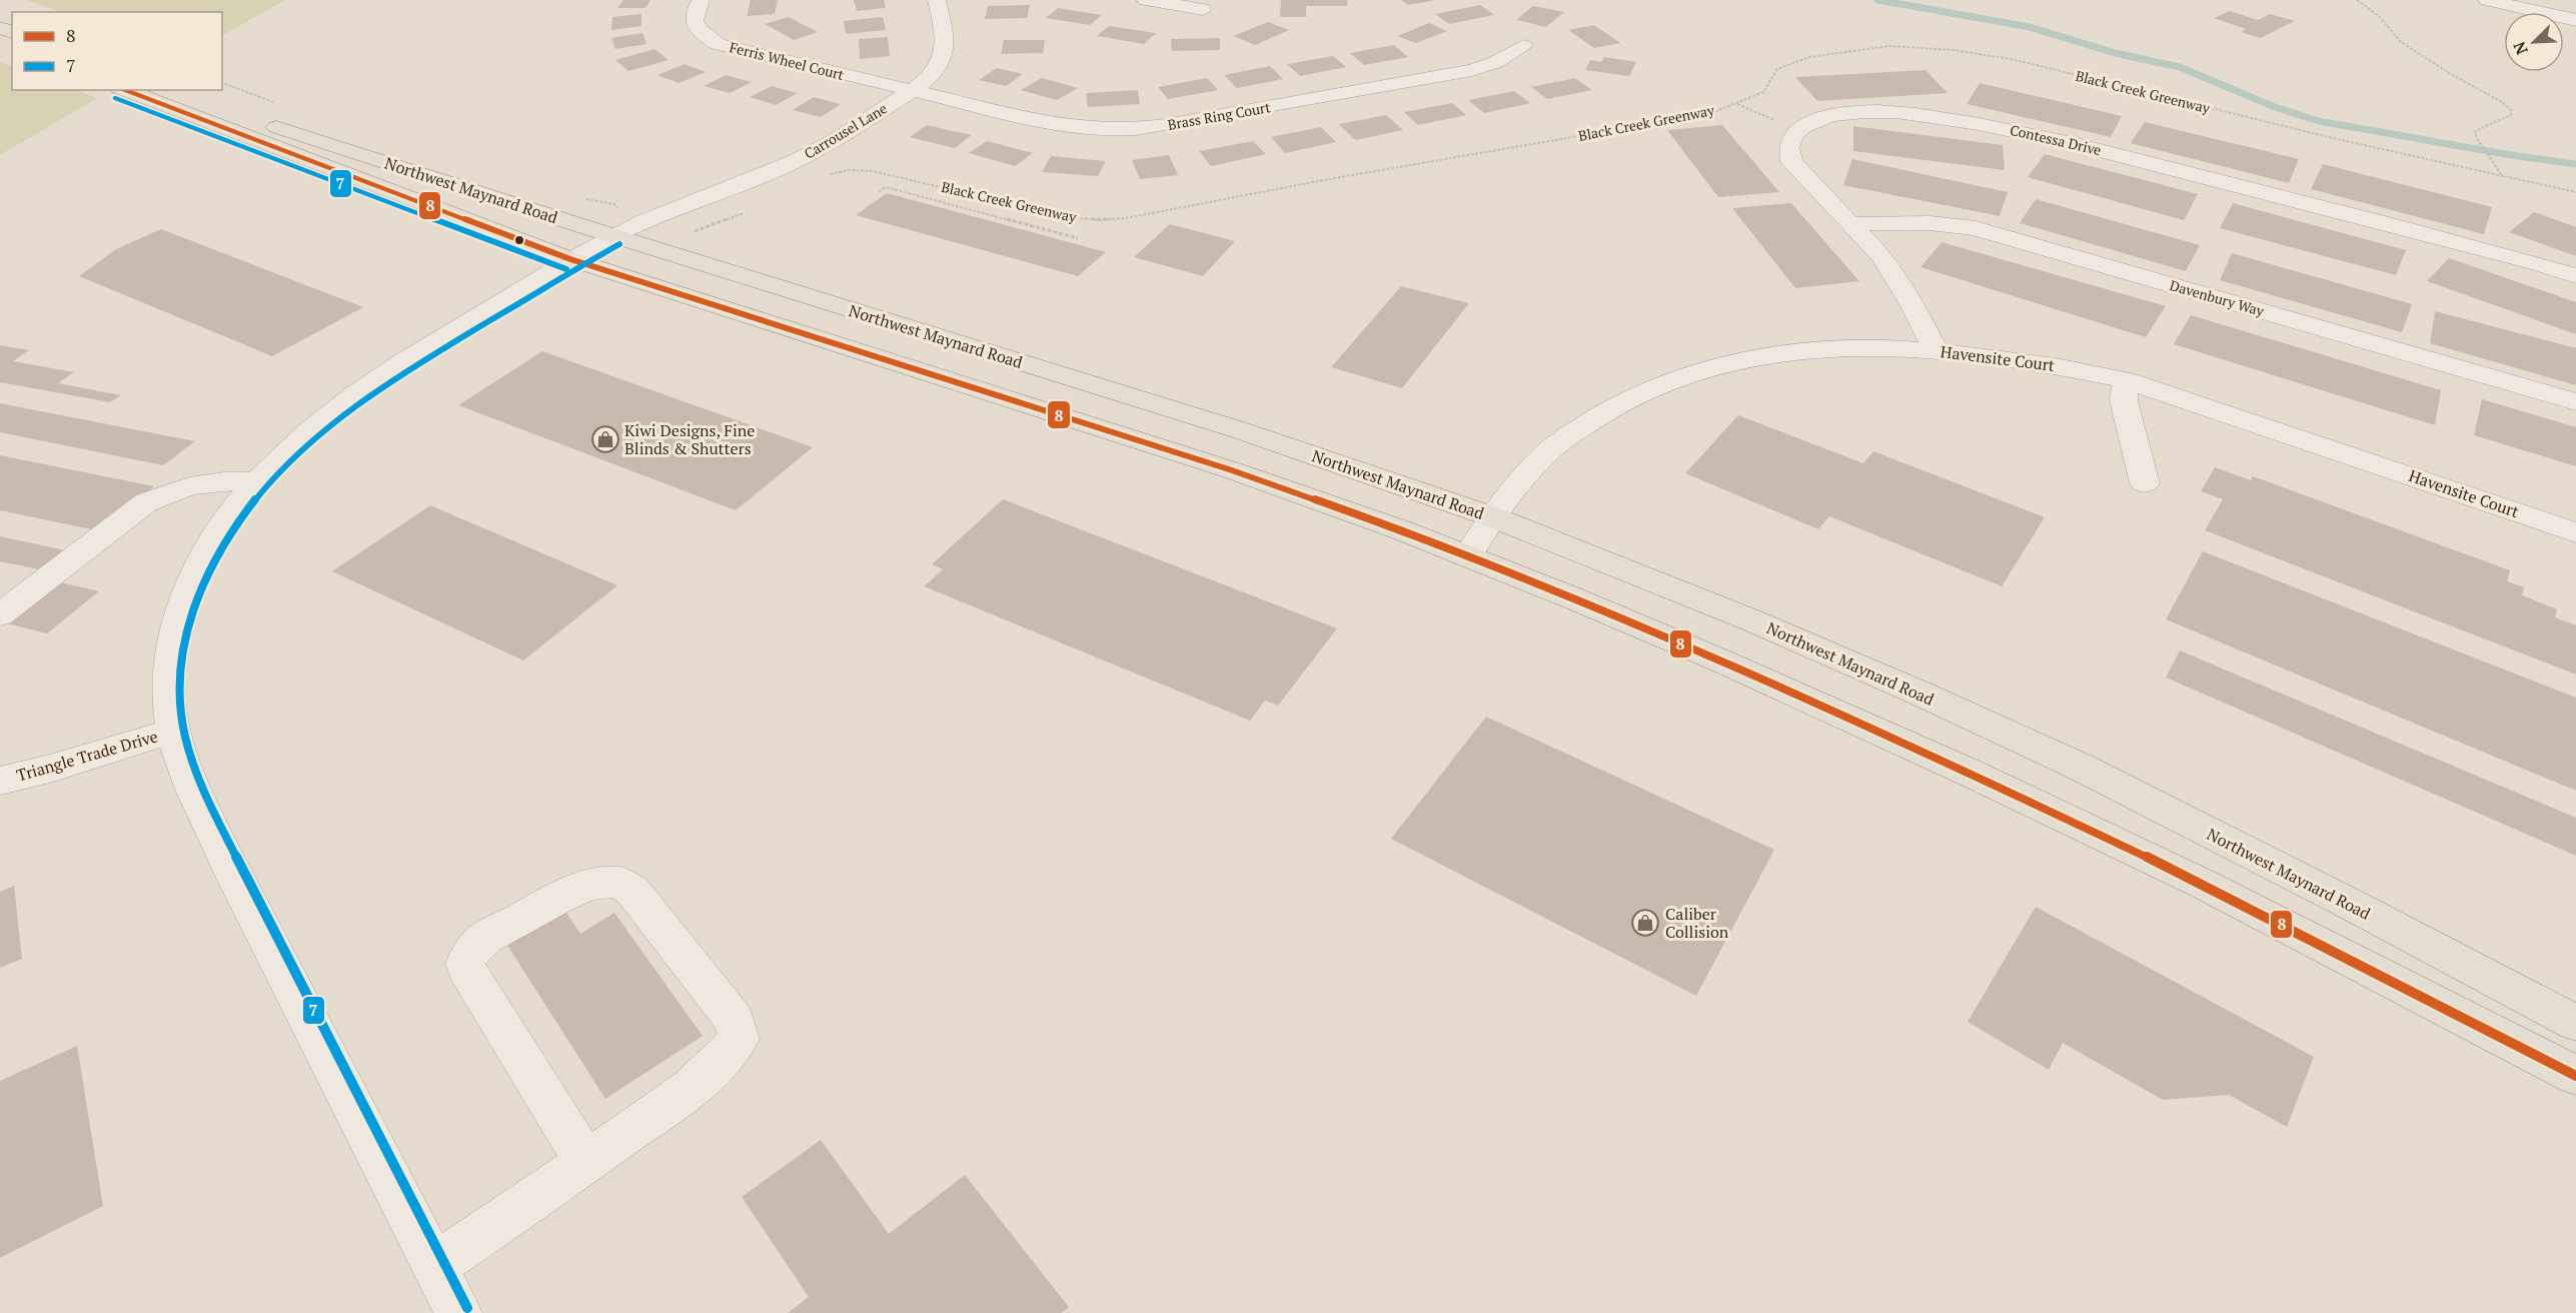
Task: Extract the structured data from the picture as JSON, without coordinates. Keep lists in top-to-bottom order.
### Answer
{
  "streets": {
    "main road": ["Northwest Maynard Road"],
    "street": [
      "Ferris Wheel Court",
      "Brass Ring Court",
      "Carrousel Lane",
      "Contessa Drive",
      "Davenbury Way",
      "Havensite Court",
      "Triangle Trade Drive"
    ],
    "path": ["Black Creek Greenway"]
  },
  "crossings": [
    ["Ferris Wheel Court", "Brass Ring Court"],
    ["Ferris Wheel Court", "Carrousel Lane"],
    ["Brass Ring Court", "Carrousel Lane"],
    ["Carrousel Lane", "Northwest Maynard Road"],
    ["Carrousel Lane", "Triangle Trade Drive"],
    ["Contessa Drive", "Davenbury Way"],
    ["Contessa Drive", "Havensite Court"],
    ["Northwest Maynard Road", "Havensite Court"]
  ],
  "places": {
    "shop": ["Kiwi Designs, Fine Blinds & Shutters", "Caliber Collision"]
  },
  "lines": ["transit line 8", "transit line 7"],
  "legend": ["8", "7"],
  "north": "bottom left"
}
